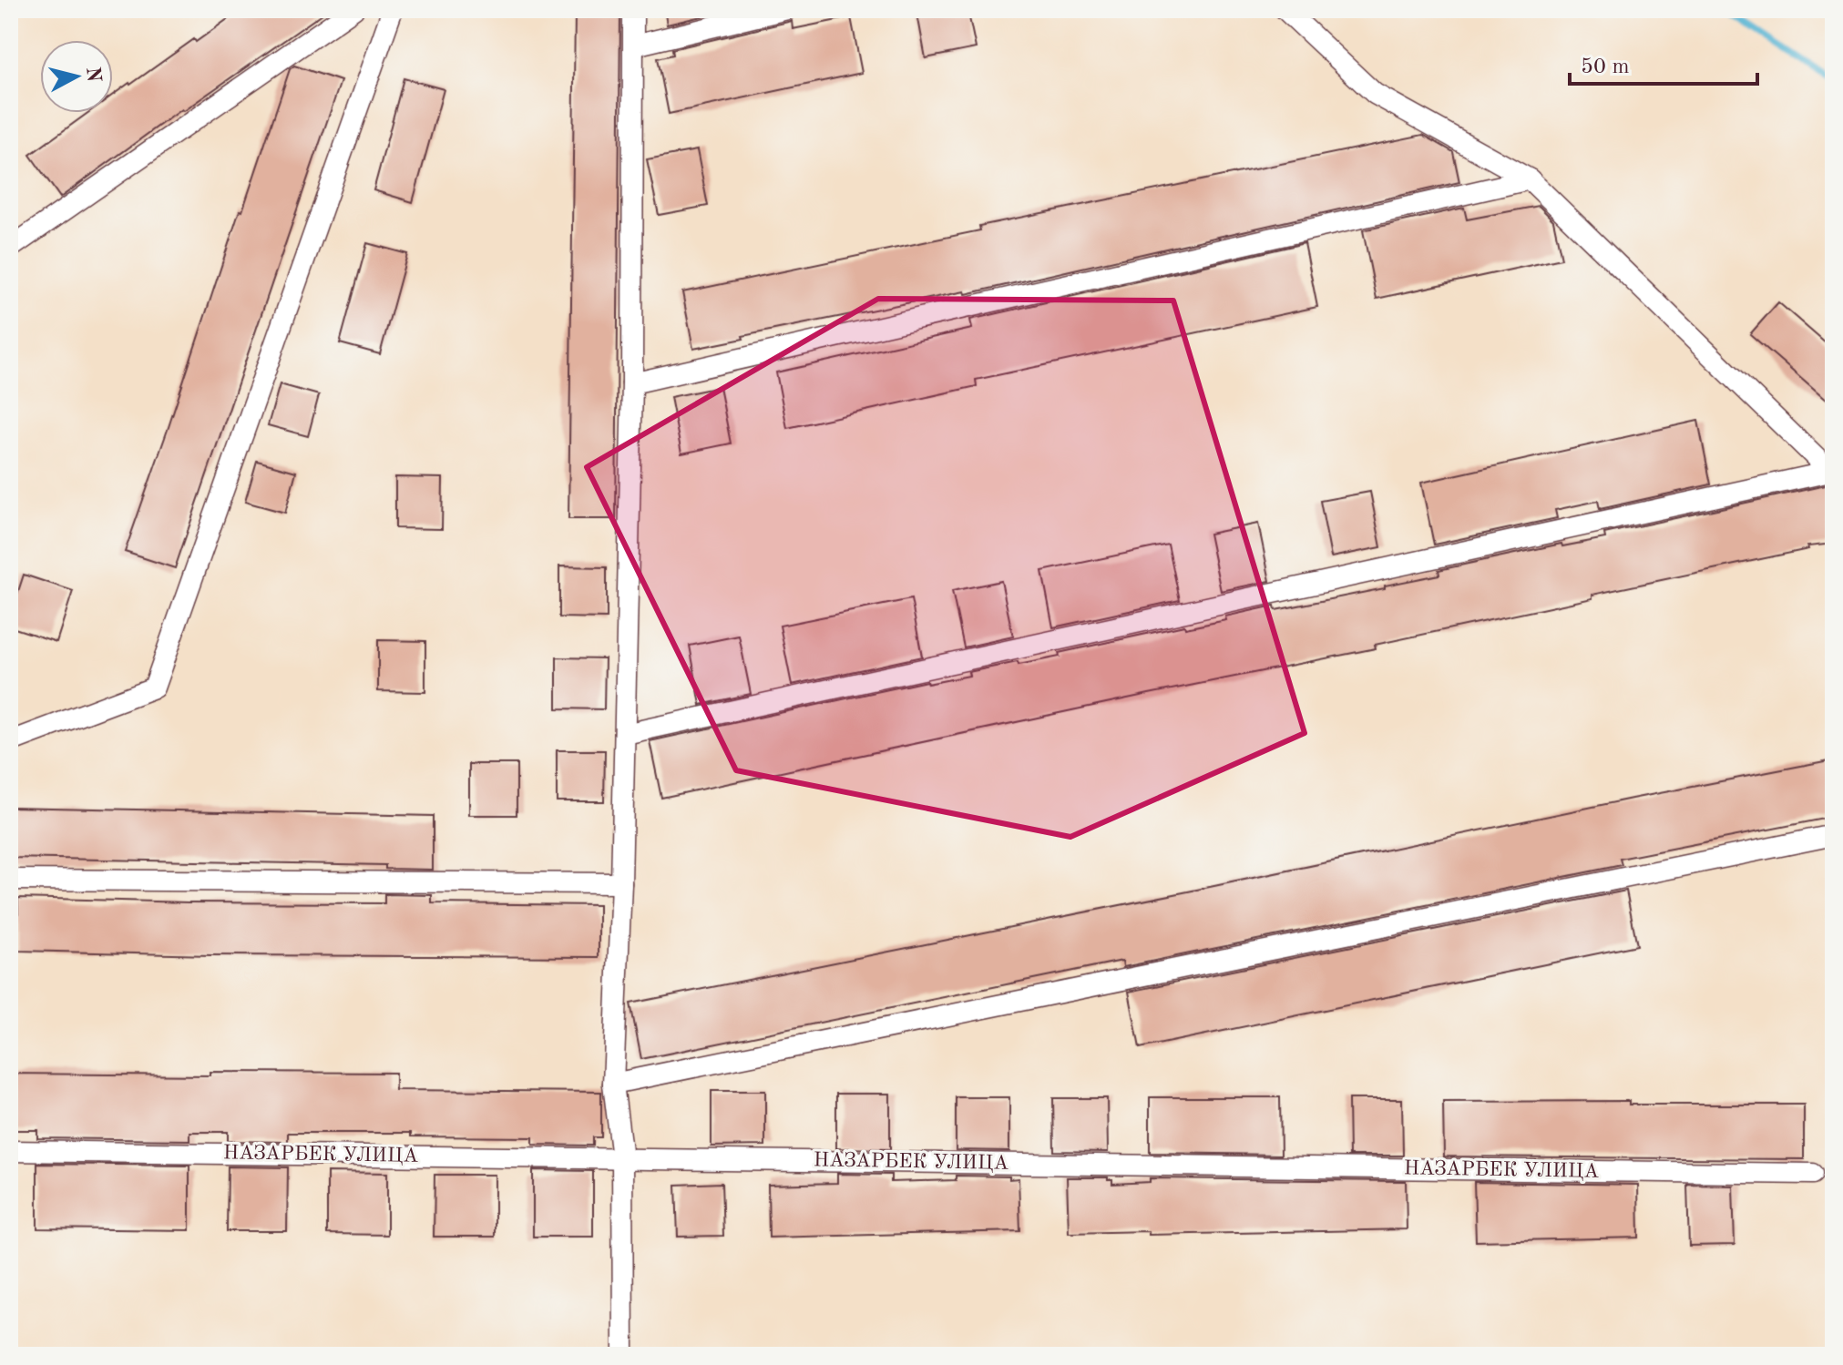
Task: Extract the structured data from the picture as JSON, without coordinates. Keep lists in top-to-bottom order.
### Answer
{
  "streets": {
    "street": ["НАЗАРБЕК УЛИЦА"]
  },
  "scale_bar": "50 m",
  "north": "right"
}
